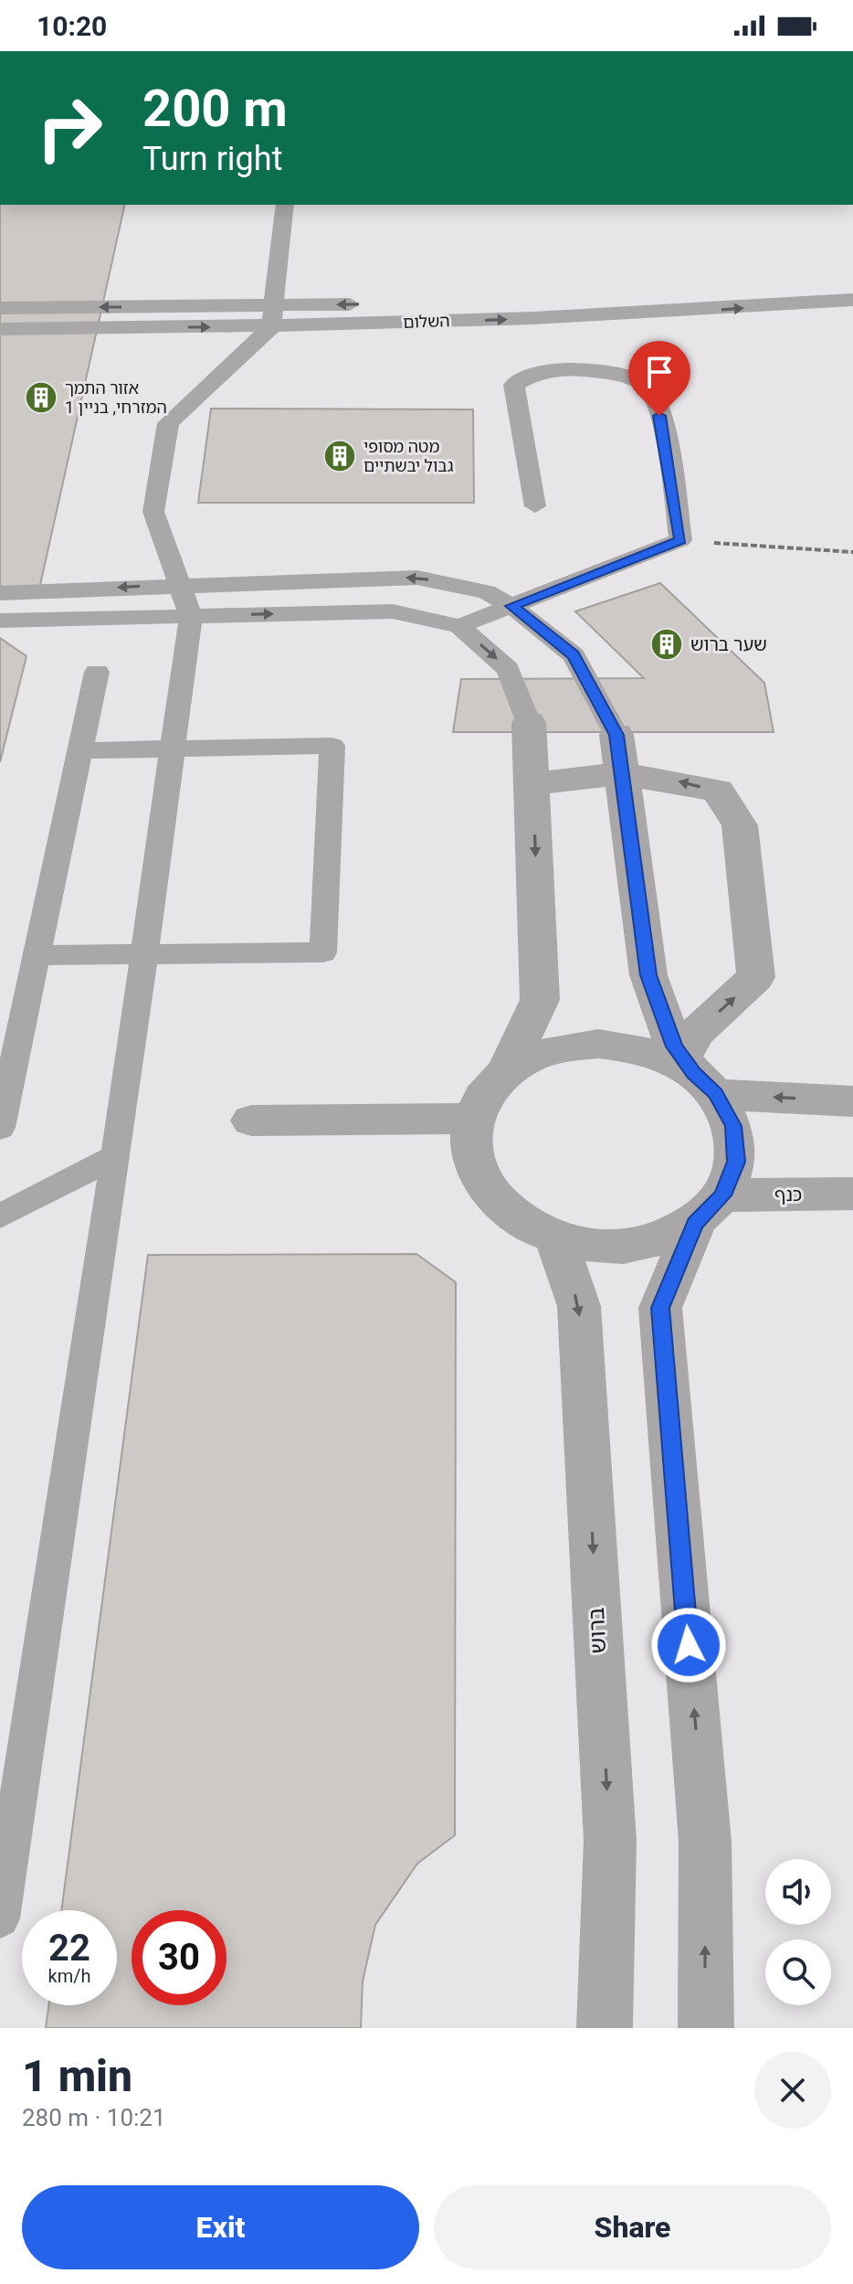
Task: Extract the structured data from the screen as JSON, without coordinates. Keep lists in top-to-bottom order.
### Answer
{
  "streets": {
    "street": ["כנף", "ברוש"],
    "lane": ["השלום"]
  },
  "crossings": [
    ["כנף", "ברוש"]
  ],
  "places": {
    "building": ["אזור התמך המזרחי, בניין 1", "מטה מסופי גבול יבשתיים", "שער ברוש"]
  },
  "page": {
    "status": "10:20",
    "turn": ["200 m", "Turn right"],
    "speed": "22 km/h",
    "limit": "30",
    "heading": ["1 min", "280 m · 10:21"],
    "buttons": ["Exit", "Share"]
  }
}
